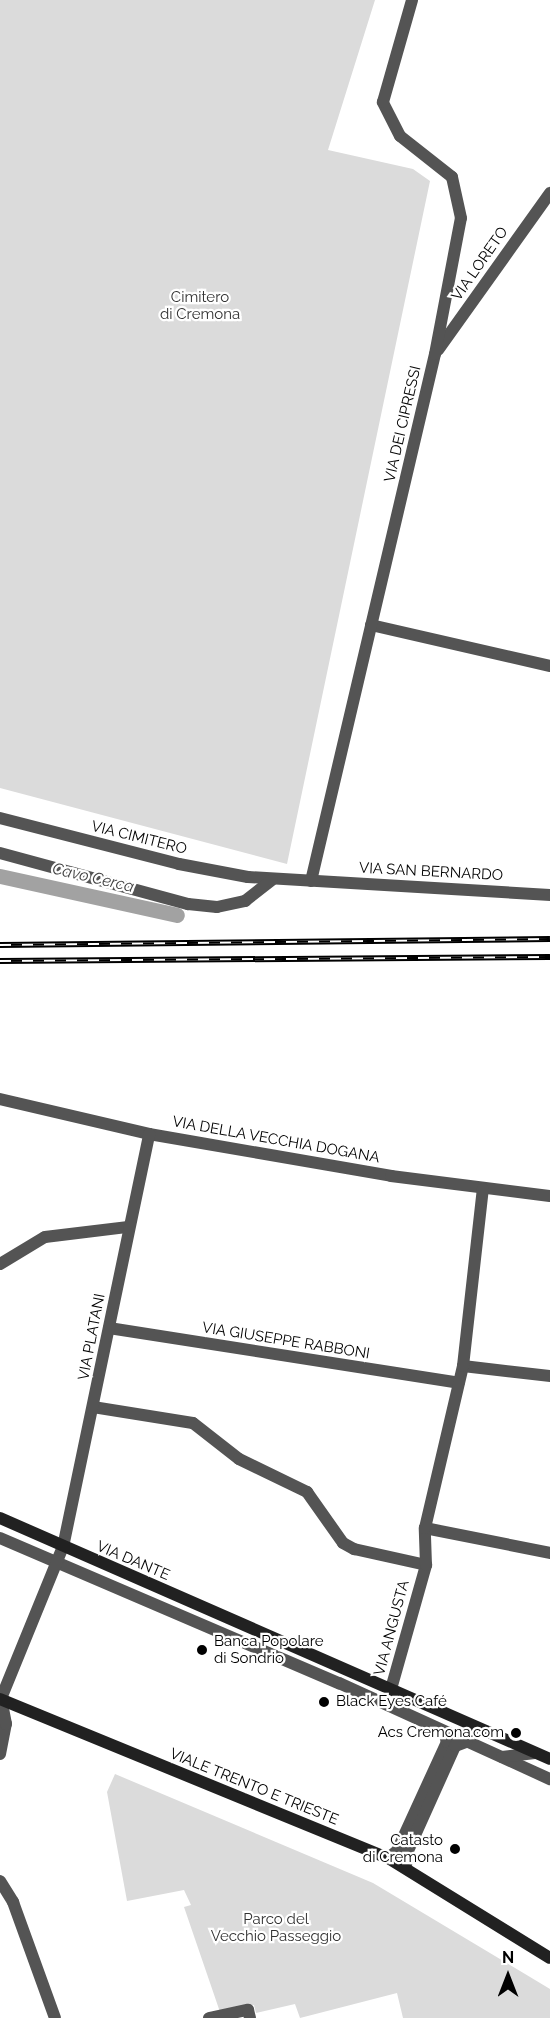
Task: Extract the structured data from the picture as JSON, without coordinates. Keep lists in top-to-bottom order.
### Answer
{
  "streets": {
    "main road": ["VIA DANTE", "VIALE TRENTO E TRIESTE"],
    "street": [
      "VIA LORETO",
      "VIA DEI CIPRESSI",
      "VIA CIMITERO",
      "VIA SAN BERNARDO",
      "VIA DELLA VECCHIA DOGANA",
      "VIA PLATANI",
      "VIA GIUSEPPE RABBONI",
      "VIA ANGUSTA"
    ]
  },
  "crossings": [
    ["VIA LORETO", "VIA DEI CIPRESSI"],
    ["VIA DEI CIPRESSI", "VIA CIMITERO"],
    ["VIA DEI CIPRESSI", "VIA SAN BERNARDO"],
    ["VIA CIMITERO", "VIA SAN BERNARDO"],
    ["VIA DELLA VECCHIA DOGANA", "VIA PLATANI"],
    ["VIA PLATANI", "VIA GIUSEPPE RABBONI"],
    ["VIA PLATANI", "VIA DANTE"],
    ["VIA PLATANI", "VIA ANGUSTA"],
    ["VIA PLATANI", "VIALE TRENTO E TRIESTE"],
    ["VIA DANTE", "VIA ANGUSTA"]
  ],
  "water": ["Cavo Cerca"],
  "parks": ["Cimitero di Cremona", "Parco del Vecchio Passeggio"],
  "places": [
    "Banca Popolare di Sondrio",
    "Black Eyes Café",
    "Acs Cremona.com",
    "Catasto di Cremona"
  ],
  "north": "top"
}
